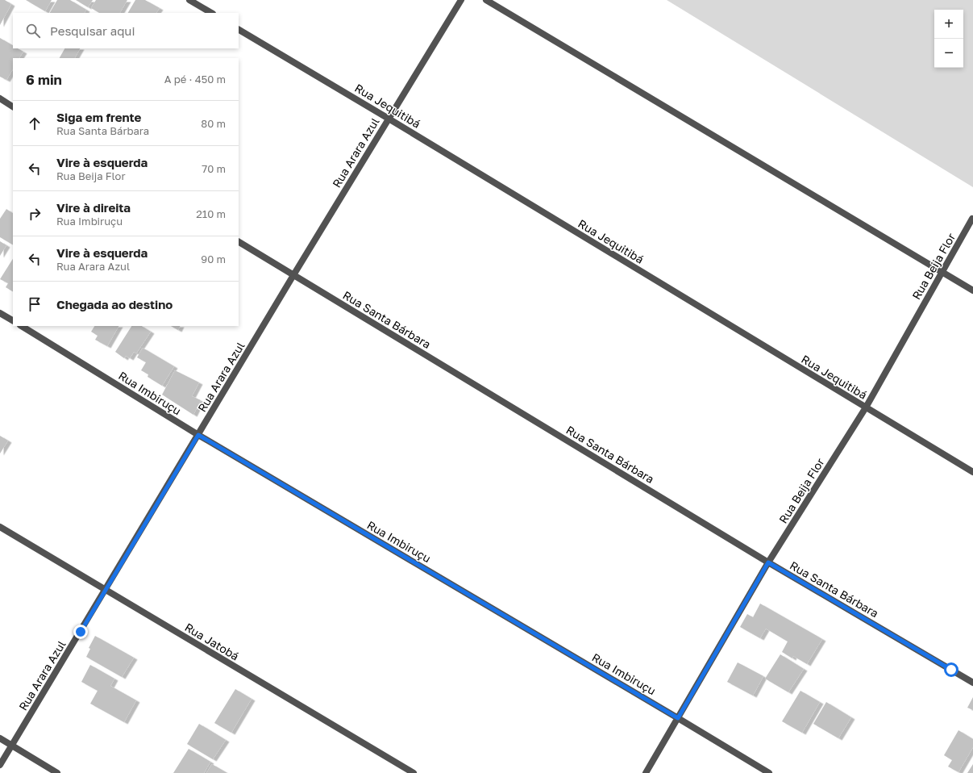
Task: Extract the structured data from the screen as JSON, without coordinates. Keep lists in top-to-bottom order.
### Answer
{
  "streets": {
    "street": [
      "Rua Jequitibá",
      "Rua Arara Azul",
      "Rua Beija Flor",
      "Rua Santa Bárbara",
      "Rua Imbiruçu",
      "Rua Jatobá"
    ]
  },
  "crossings": [
    ["Rua Jequitibá", "Rua Arara Azul"],
    ["Rua Jequitibá", "Rua Beija Flor"],
    ["Rua Arara Azul", "Rua Santa Bárbara"],
    ["Rua Arara Azul", "Rua Imbiruçu"],
    ["Rua Arara Azul", "Rua Jatobá"],
    ["Rua Beija Flor", "Rua Santa Bárbara"],
    ["Rua Beija Flor", "Rua Imbiruçu"]
  ],
  "page": {
    "map_buttons": ["+", "−"],
    "search": "Pesquisar aqui",
    "heading": ["6 min", "A pé · 450 m"],
    "list": [
      ["Siga em frente", "Rua Santa Bárbara", "80 m"],
      ["Vire à esquerda", "Rua Beija Flor", "70 m"],
      ["Vire à direita", "Rua Imbiruçu", "210 m"],
      ["Vire à esquerda", "Rua Arara Azul", "90 m"],
      "Chegada ao destino"
    ]
  }
}
